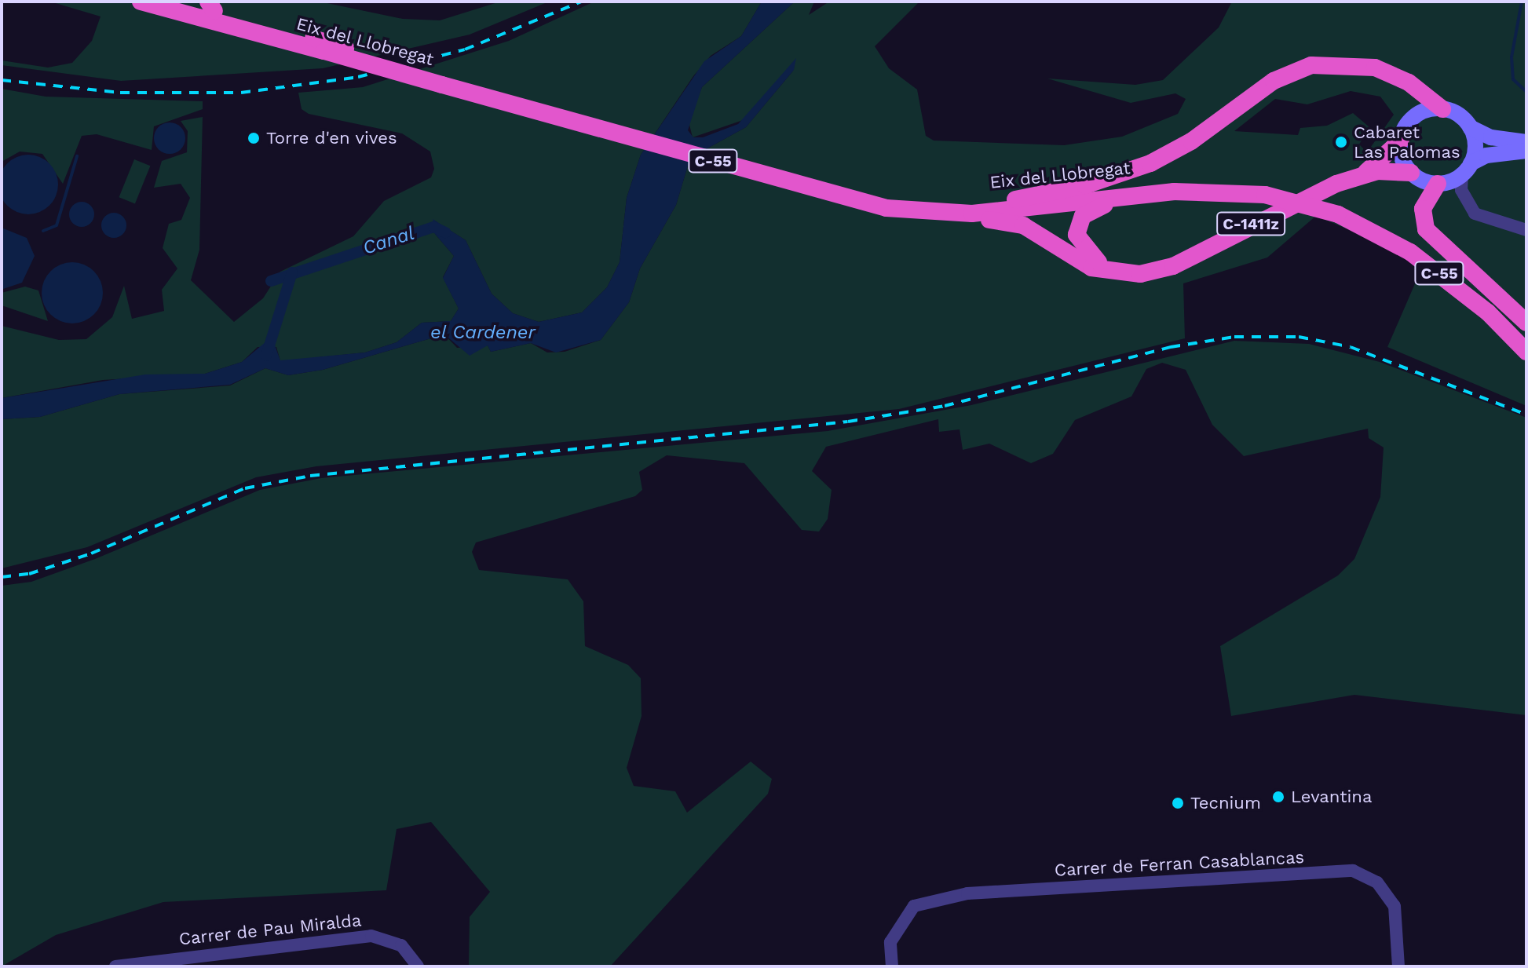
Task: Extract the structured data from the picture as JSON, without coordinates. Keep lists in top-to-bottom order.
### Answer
{
  "streets": {
    "highway": ["Eix del Llobregat", "C-55", "C-1411z"],
    "street": ["Carrer de Ferran Casablancas", "Carrer de Pau Miralda"]
  },
  "crossings": [
    ["Eix del Llobregat", "C-55"]
  ],
  "water": ["Canal", "el Cardener"],
  "places": [
    "Torre d'en vives",
    "Cabaret Las Palomas",
    "Levantina",
    "Tecnium"
  ]
}
